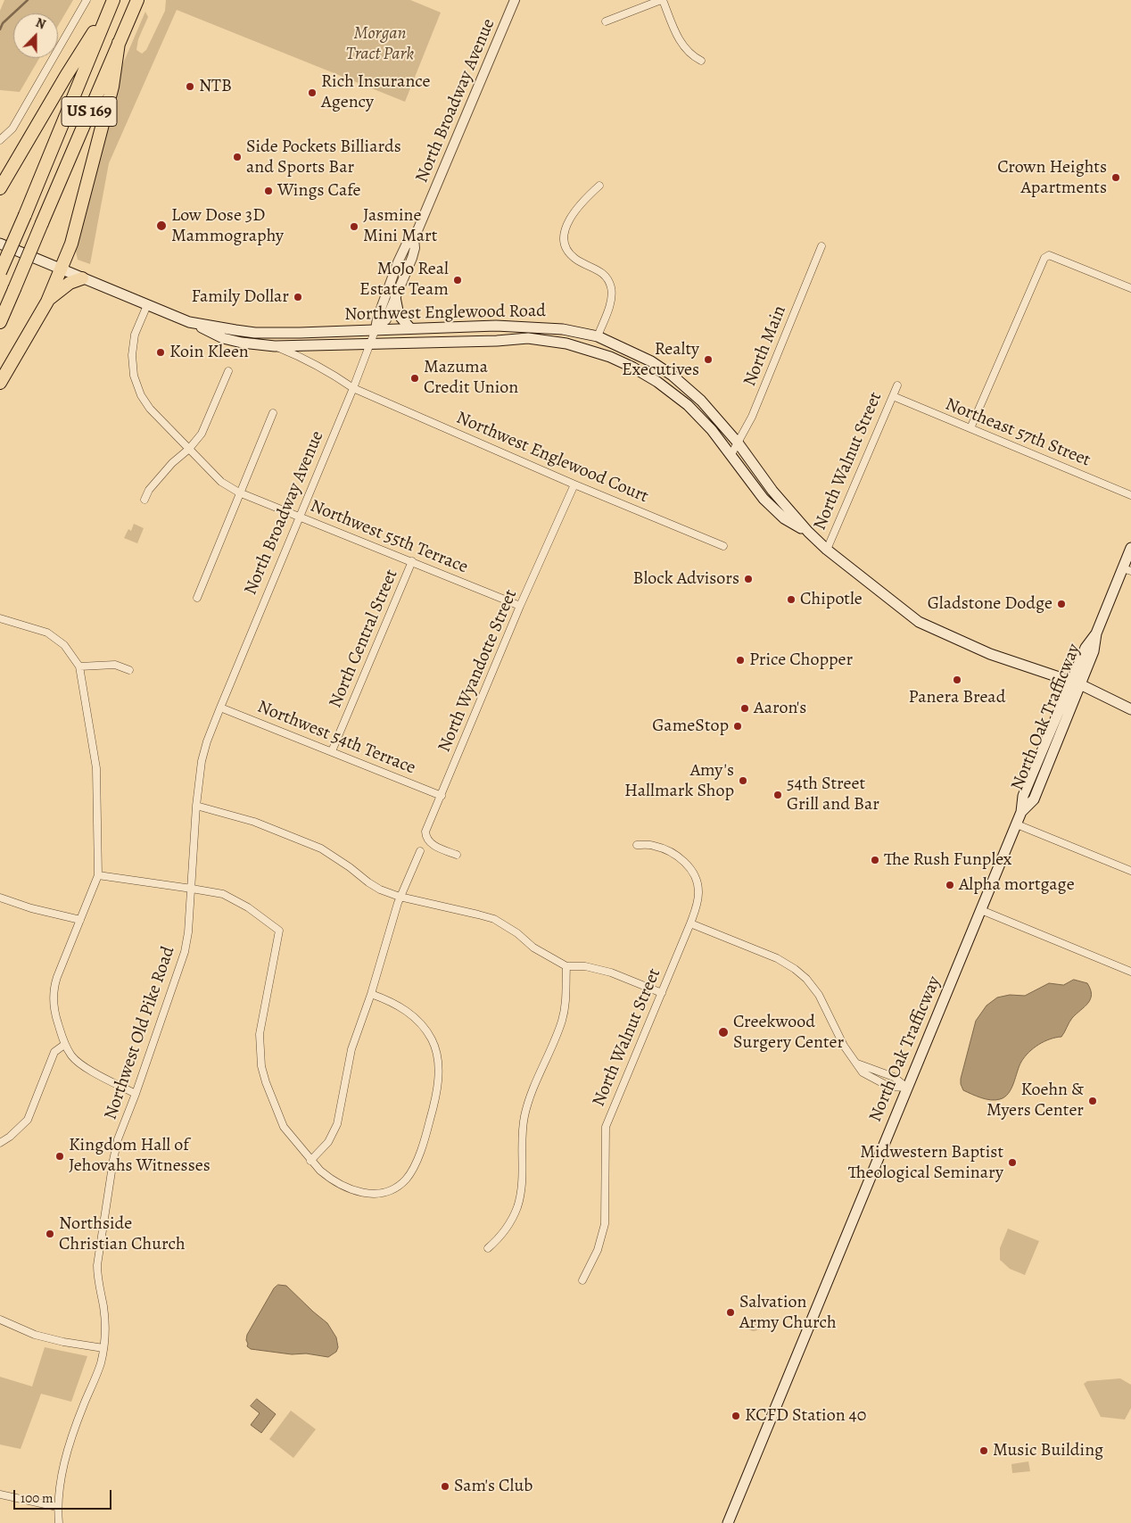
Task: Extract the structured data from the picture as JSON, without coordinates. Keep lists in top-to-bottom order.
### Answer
{
  "streets": {
    "highway": ["US 169"],
    "main road": ["Northwest Englewood Road", "North Oak Trafficway"],
    "street": [
      "North Broadway Avenue",
      "North Main",
      "Northeast 57th Street",
      "Northwest Englewood Court",
      "North Walnut Street",
      "Northwest 55th Terrace",
      "North Central Street",
      "North Wyandotte Street",
      "Northwest 54th Terrace",
      "Northwest Old Pike Road"
    ]
  },
  "crossings": [
    ["North Broadway Avenue", "Northwest Englewood Road"],
    ["North Broadway Avenue", "Northwest Englewood Court"],
    ["North Broadway Avenue", "Northwest 55th Terrace"],
    ["North Broadway Avenue", "Northwest 54th Terrace"],
    ["North Broadway Avenue", "Northwest Old Pike Road"],
    ["Northwest Englewood Road", "North Main"],
    ["Northwest Englewood Road", "Northwest Englewood Court"],
    ["Northwest Englewood Road", "Northwest 55th Terrace"],
    ["Northeast 57th Street", "North Walnut Street"],
    ["Northwest Englewood Court", "North Wyandotte Street"],
    ["Northwest 55th Terrace", "North Central Street"],
    ["Northwest 55th Terrace", "North Wyandotte Street"],
    ["North Central Street", "Northwest 54th Terrace"],
    ["North Wyandotte Street", "Northwest 54th Terrace"],
    ["Northwest 54th Terrace", "Northwest Old Pike Road"]
  ],
  "parks": ["Morgan Tract Park"],
  "places": [
    "NTB",
    "Rich Insurance Agency",
    "Side Pockets Billiards and Sports Bar",
    "Crown Heights Apartments",
    "Wings Cafe",
    "Low Dose 3D Mammography",
    "Jasmine Mini Mart",
    "MoJo Real Estate Team",
    "Family Dollar",
    "Koin Kleen",
    "Realty Executives",
    "Mazuma Credit Union",
    "Block Advisors",
    "Chipotle",
    "Gladstone Dodge",
    "Price Chopper",
    "Panera Bread",
    "Aaron's",
    "GameStop",
    "Amy's Hallmark Shop",
    "54th Street Grill and Bar",
    "The Rush Funplex",
    "Alpha mortgage",
    "Creekwood Surgery Center",
    "Koehn & Myers Center",
    "Kingdom Hall of Jehovahs Witnesses",
    "Midwestern Baptist Theological Seminary",
    "Northside Christian Church",
    "Salvation Army Church",
    "KCFD Station 40",
    "Music Building",
    "Sam's Club"
  ],
  "scale_bar": "100 m",
  "north": "top"
}
